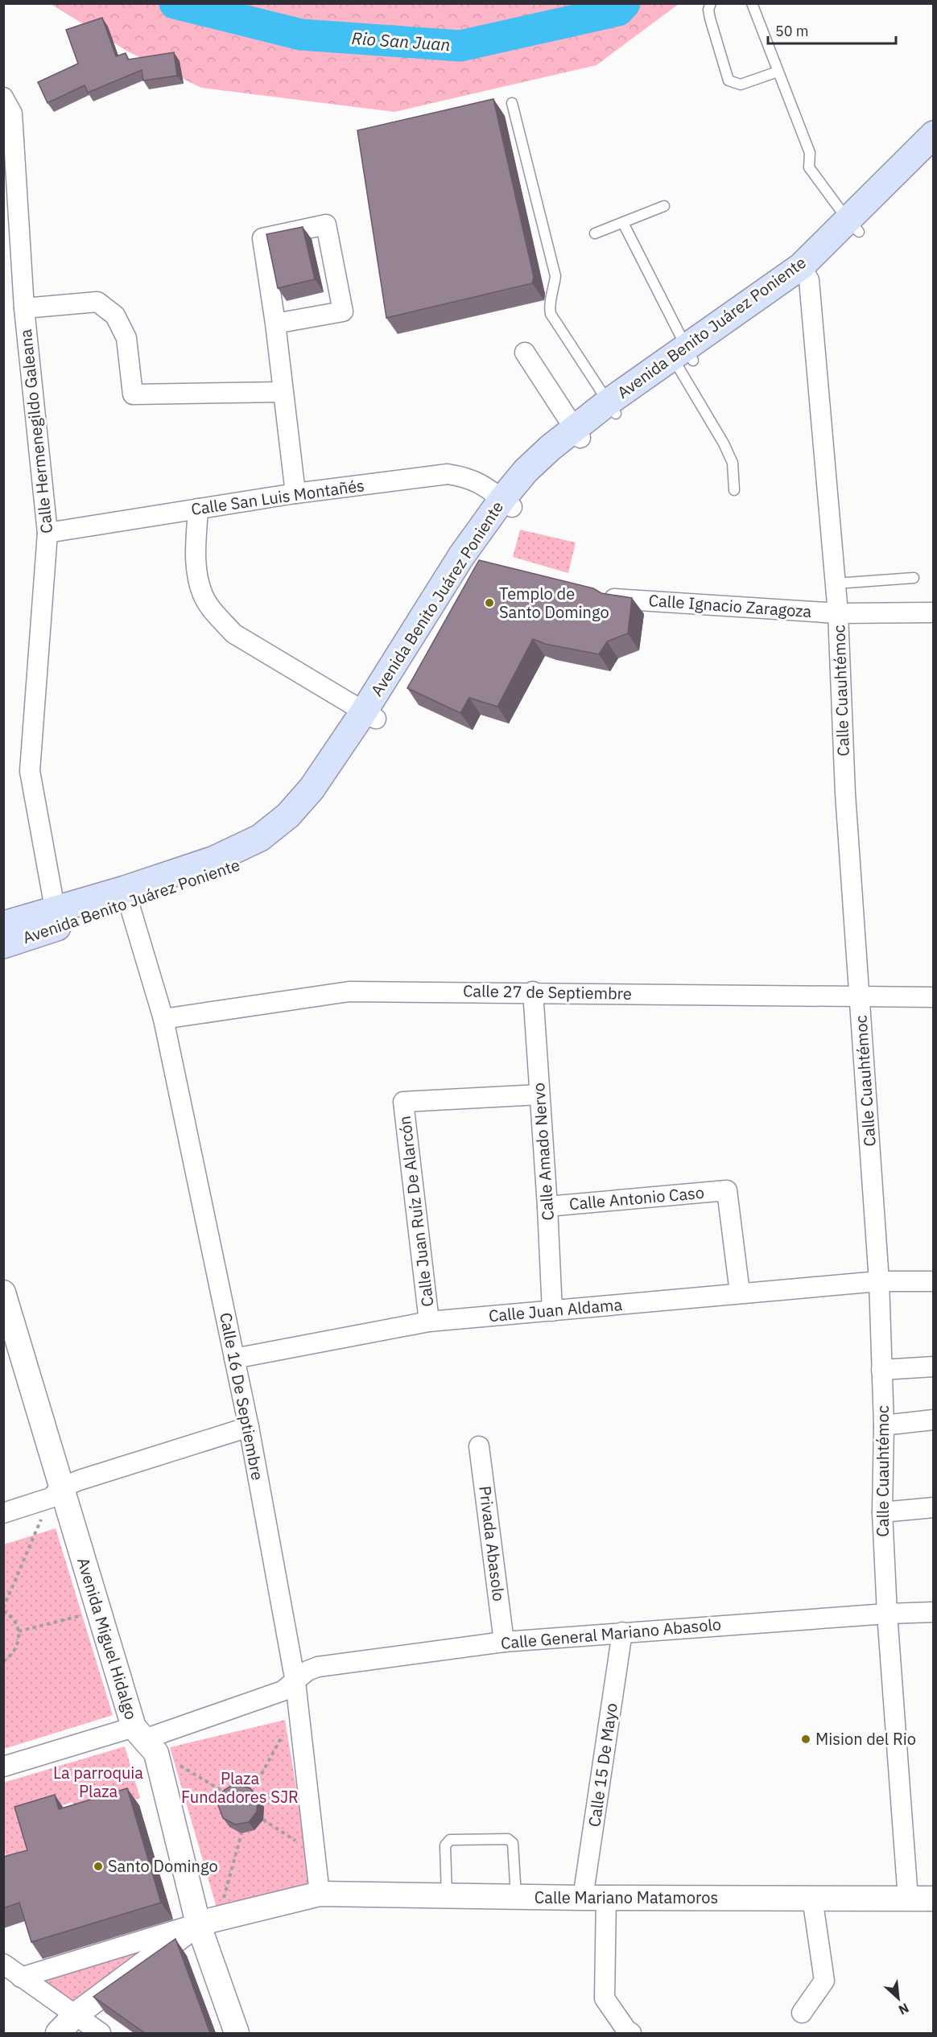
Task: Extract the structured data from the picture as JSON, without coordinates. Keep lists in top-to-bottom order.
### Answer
{
  "streets": {
    "main road": ["Avenida Benito Juárez Poniente"],
    "street": [
      "Calle Hermenegildo Galeana",
      "Calle San Luis Montañés",
      "Calle Ignacio Zaragoza",
      "Calle Cuauhtémoc",
      "Calle 27 de Septiembre",
      "Calle Amado Nervo",
      "Calle Antonio Caso",
      "Calle Juan Ruíz De Alarcón",
      "Calle Juan Aldama",
      "Calle 16 De Septiembre",
      "Privada Abasolo",
      "Calle General Mariano Abasolo",
      "Avenida Miguel Hidalgo",
      "Calle 15 De Mayo",
      "Calle Mariano Matamoros"
    ]
  },
  "crossings": [
    ["Avenida Benito Juárez Poniente", "Calle Hermenegildo Galeana"],
    ["Avenida Benito Juárez Poniente", "Calle San Luis Montañés"],
    ["Avenida Benito Juárez Poniente", "Calle Cuauhtémoc"],
    ["Avenida Benito Juárez Poniente", "Calle 16 De Septiembre"],
    ["Calle Hermenegildo Galeana", "Calle San Luis Montañés"],
    ["Calle Ignacio Zaragoza", "Calle Cuauhtémoc"],
    ["Calle Cuauhtémoc", "Calle 27 de Septiembre"],
    ["Calle Cuauhtémoc", "Calle Juan Aldama"],
    ["Calle Cuauhtémoc", "Calle General Mariano Abasolo"],
    ["Calle Cuauhtémoc", "Calle Mariano Matamoros"],
    ["Calle 27 de Septiembre", "Calle Amado Nervo"],
    ["Calle 27 de Septiembre", "Calle 16 De Septiembre"],
    ["Calle Amado Nervo", "Calle Antonio Caso"],
    ["Calle Amado Nervo", "Calle Juan Ruíz De Alarcón"],
    ["Calle Amado Nervo", "Calle Juan Aldama"],
    ["Calle Antonio Caso", "Calle Juan Aldama"],
    ["Calle Juan Ruíz De Alarcón", "Calle Juan Aldama"],
    ["Calle Juan Aldama", "Calle 16 De Septiembre"],
    ["Calle 16 De Septiembre", "Calle General Mariano Abasolo"],
    ["Calle 16 De Septiembre", "Calle Mariano Matamoros"],
    ["Privada Abasolo", "Calle General Mariano Abasolo"],
    ["Calle General Mariano Abasolo", "Avenida Miguel Hidalgo"],
    ["Calle General Mariano Abasolo", "Calle 15 De Mayo"],
    ["Avenida Miguel Hidalgo", "Calle Mariano Matamoros"],
    ["Calle 15 De Mayo", "Calle Mariano Matamoros"]
  ],
  "water": ["Rio San Juan"],
  "parks": ["La parroquia Plaza", "Plaza Fundadores SJR"],
  "places": ["Templo de Santo Domingo", "Mision del Rio", "Santo Domingo"],
  "scale_bar": "50 m",
  "north": "bottom right"
}
